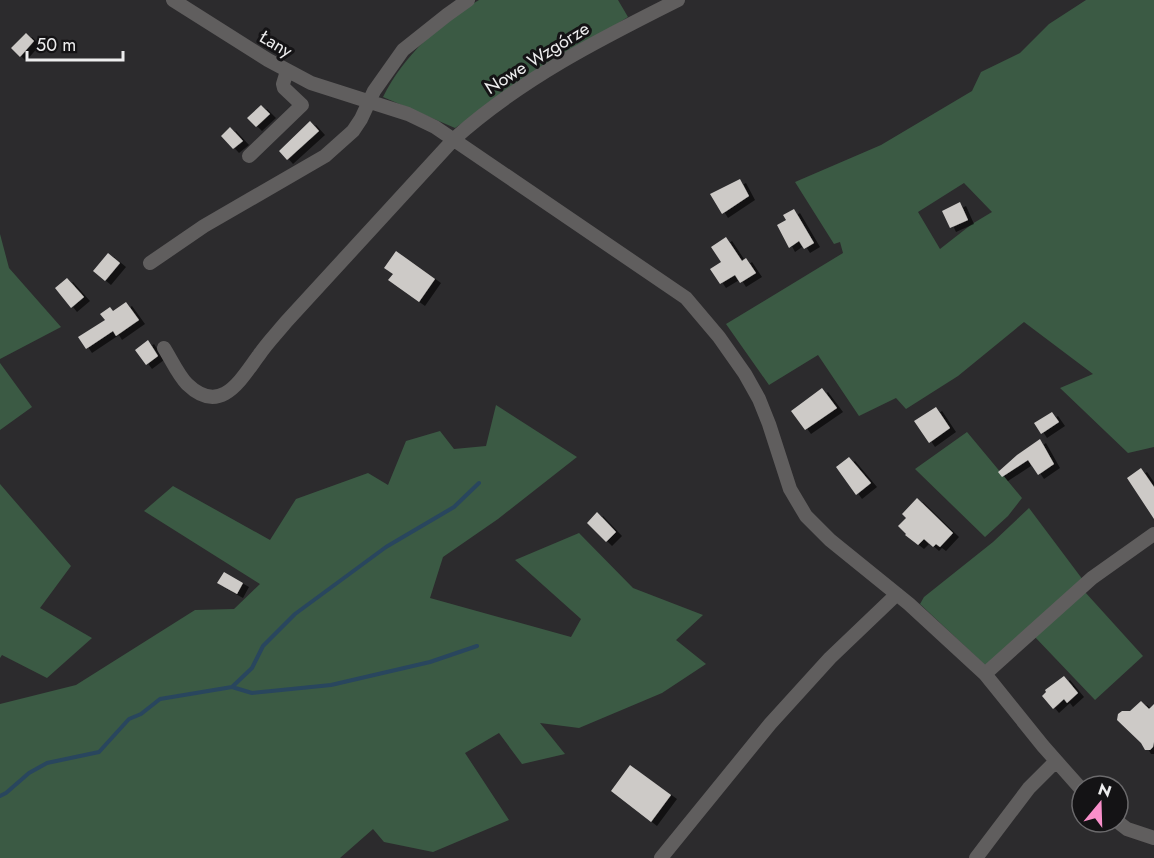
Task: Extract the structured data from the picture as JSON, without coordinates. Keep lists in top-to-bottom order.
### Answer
{
  "streets": {
    "street": ["Łany", "Nowe Wzgórze"]
  },
  "crossings": [
    ["Łany", "Nowe Wzgórze"]
  ],
  "scale_bar": "50 m",
  "north": "top"
}
